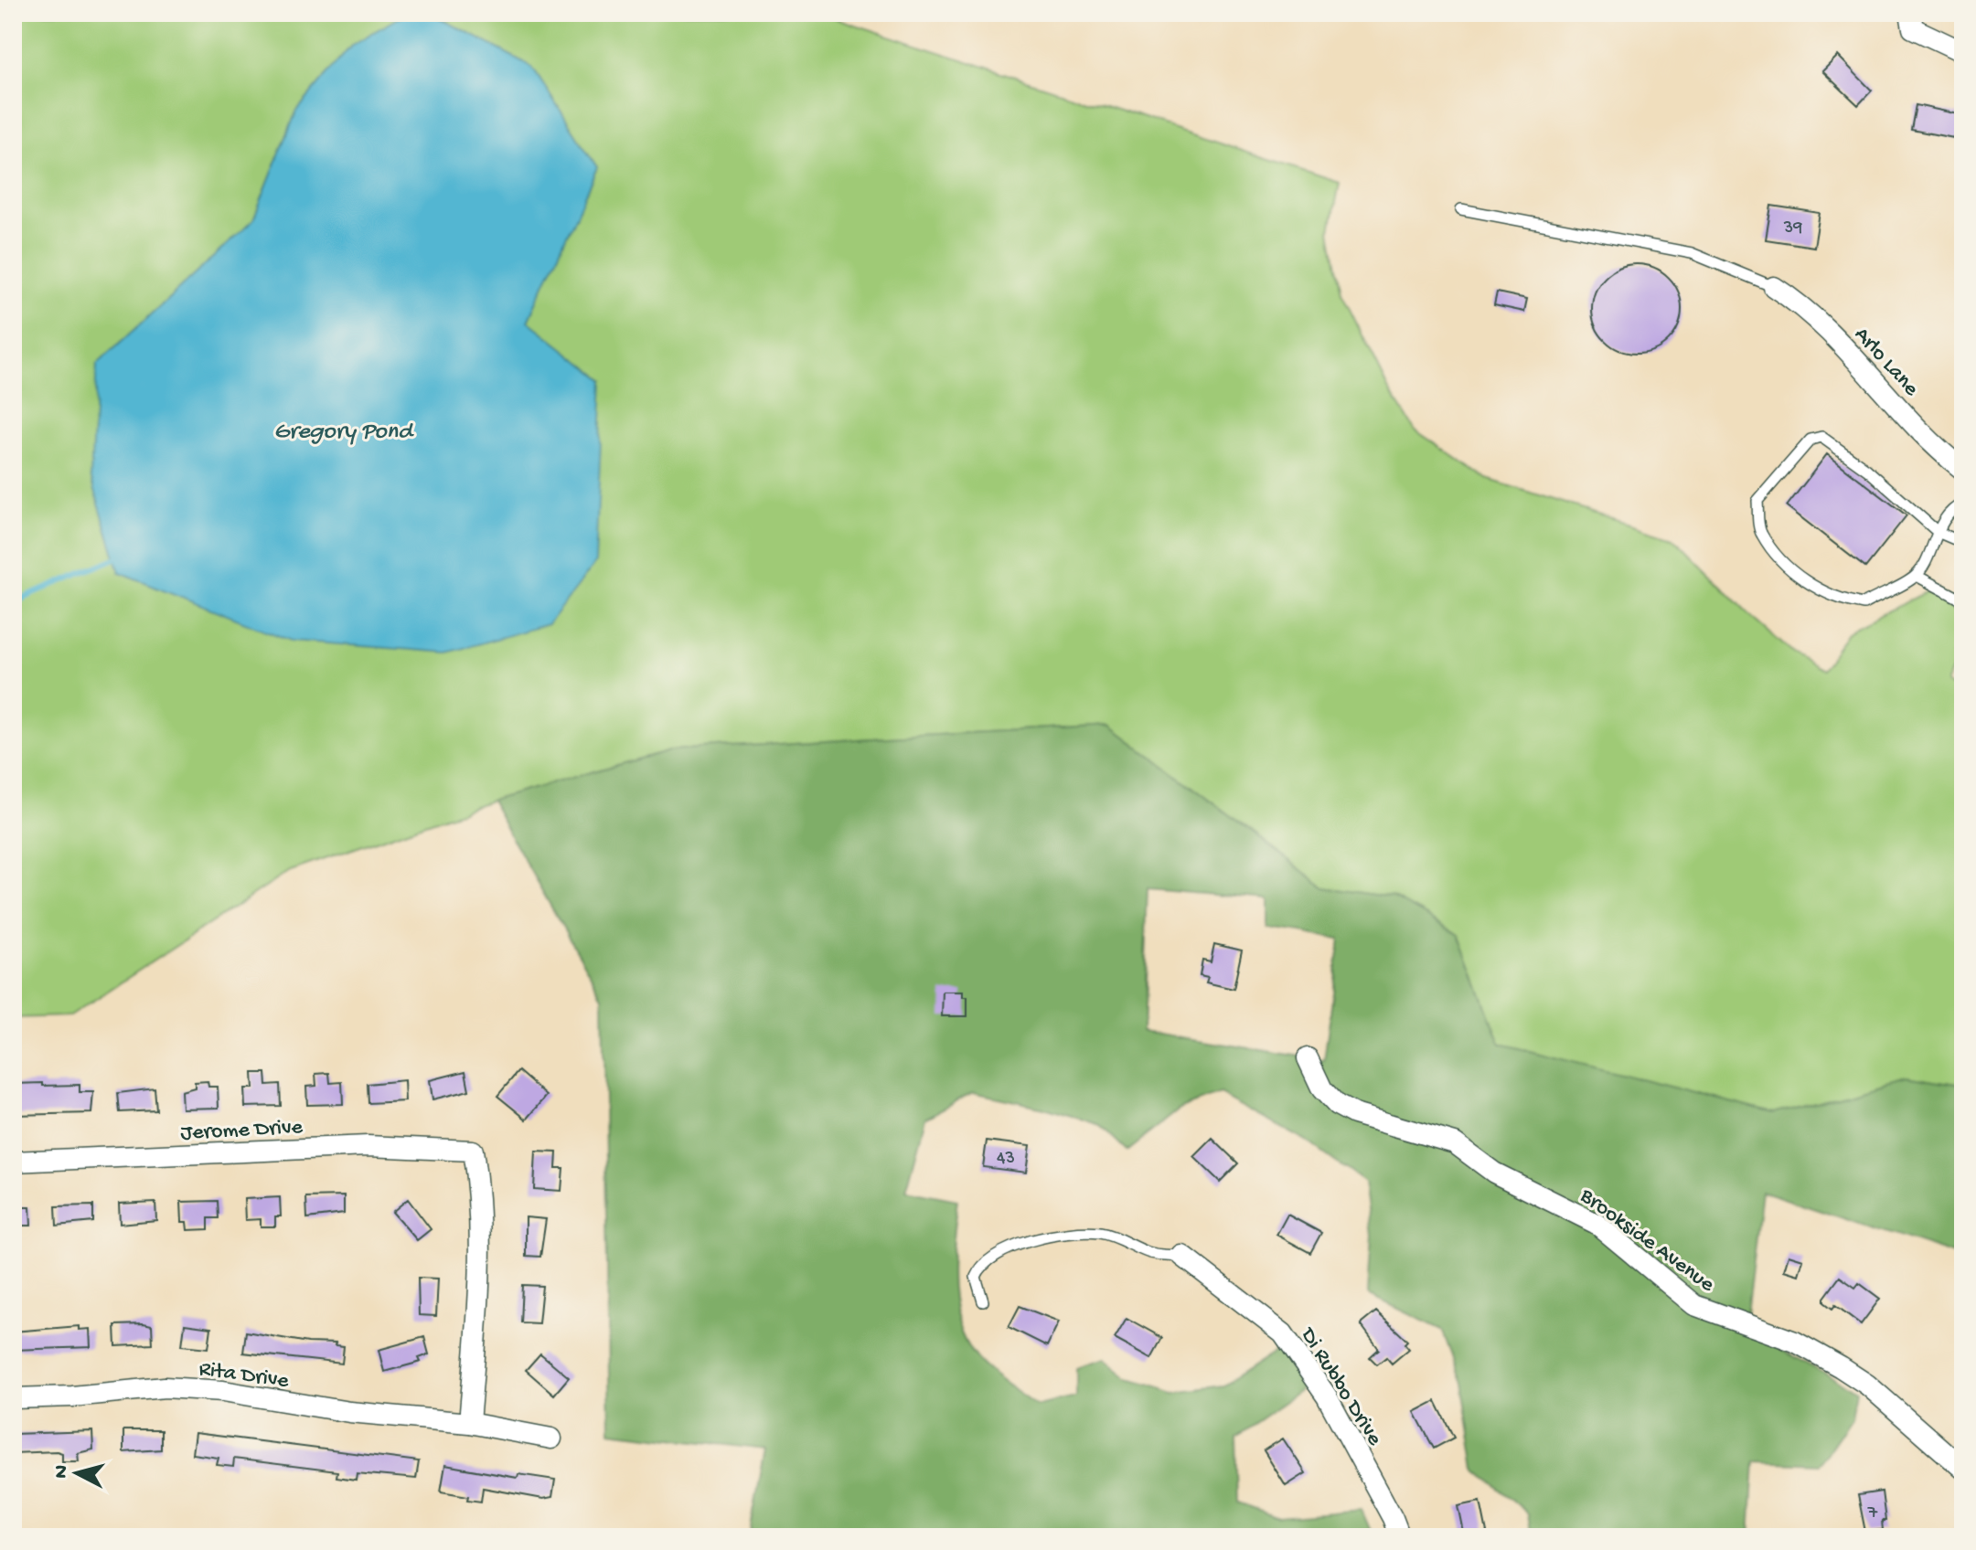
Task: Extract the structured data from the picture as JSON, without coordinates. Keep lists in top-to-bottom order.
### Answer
{
  "streets": {
    "street": [
      "Arlo Lane",
      "Jerome Drive",
      "Brookside Avenue",
      "Rita Drive",
      "Di Rubbo Drive"
    ]
  },
  "crossings": [
    ["Jerome Drive", "Rita Drive"]
  ],
  "water": ["Gregory Pond"],
  "house_numbers": ["39", "43", "7"],
  "north": "left"
}
